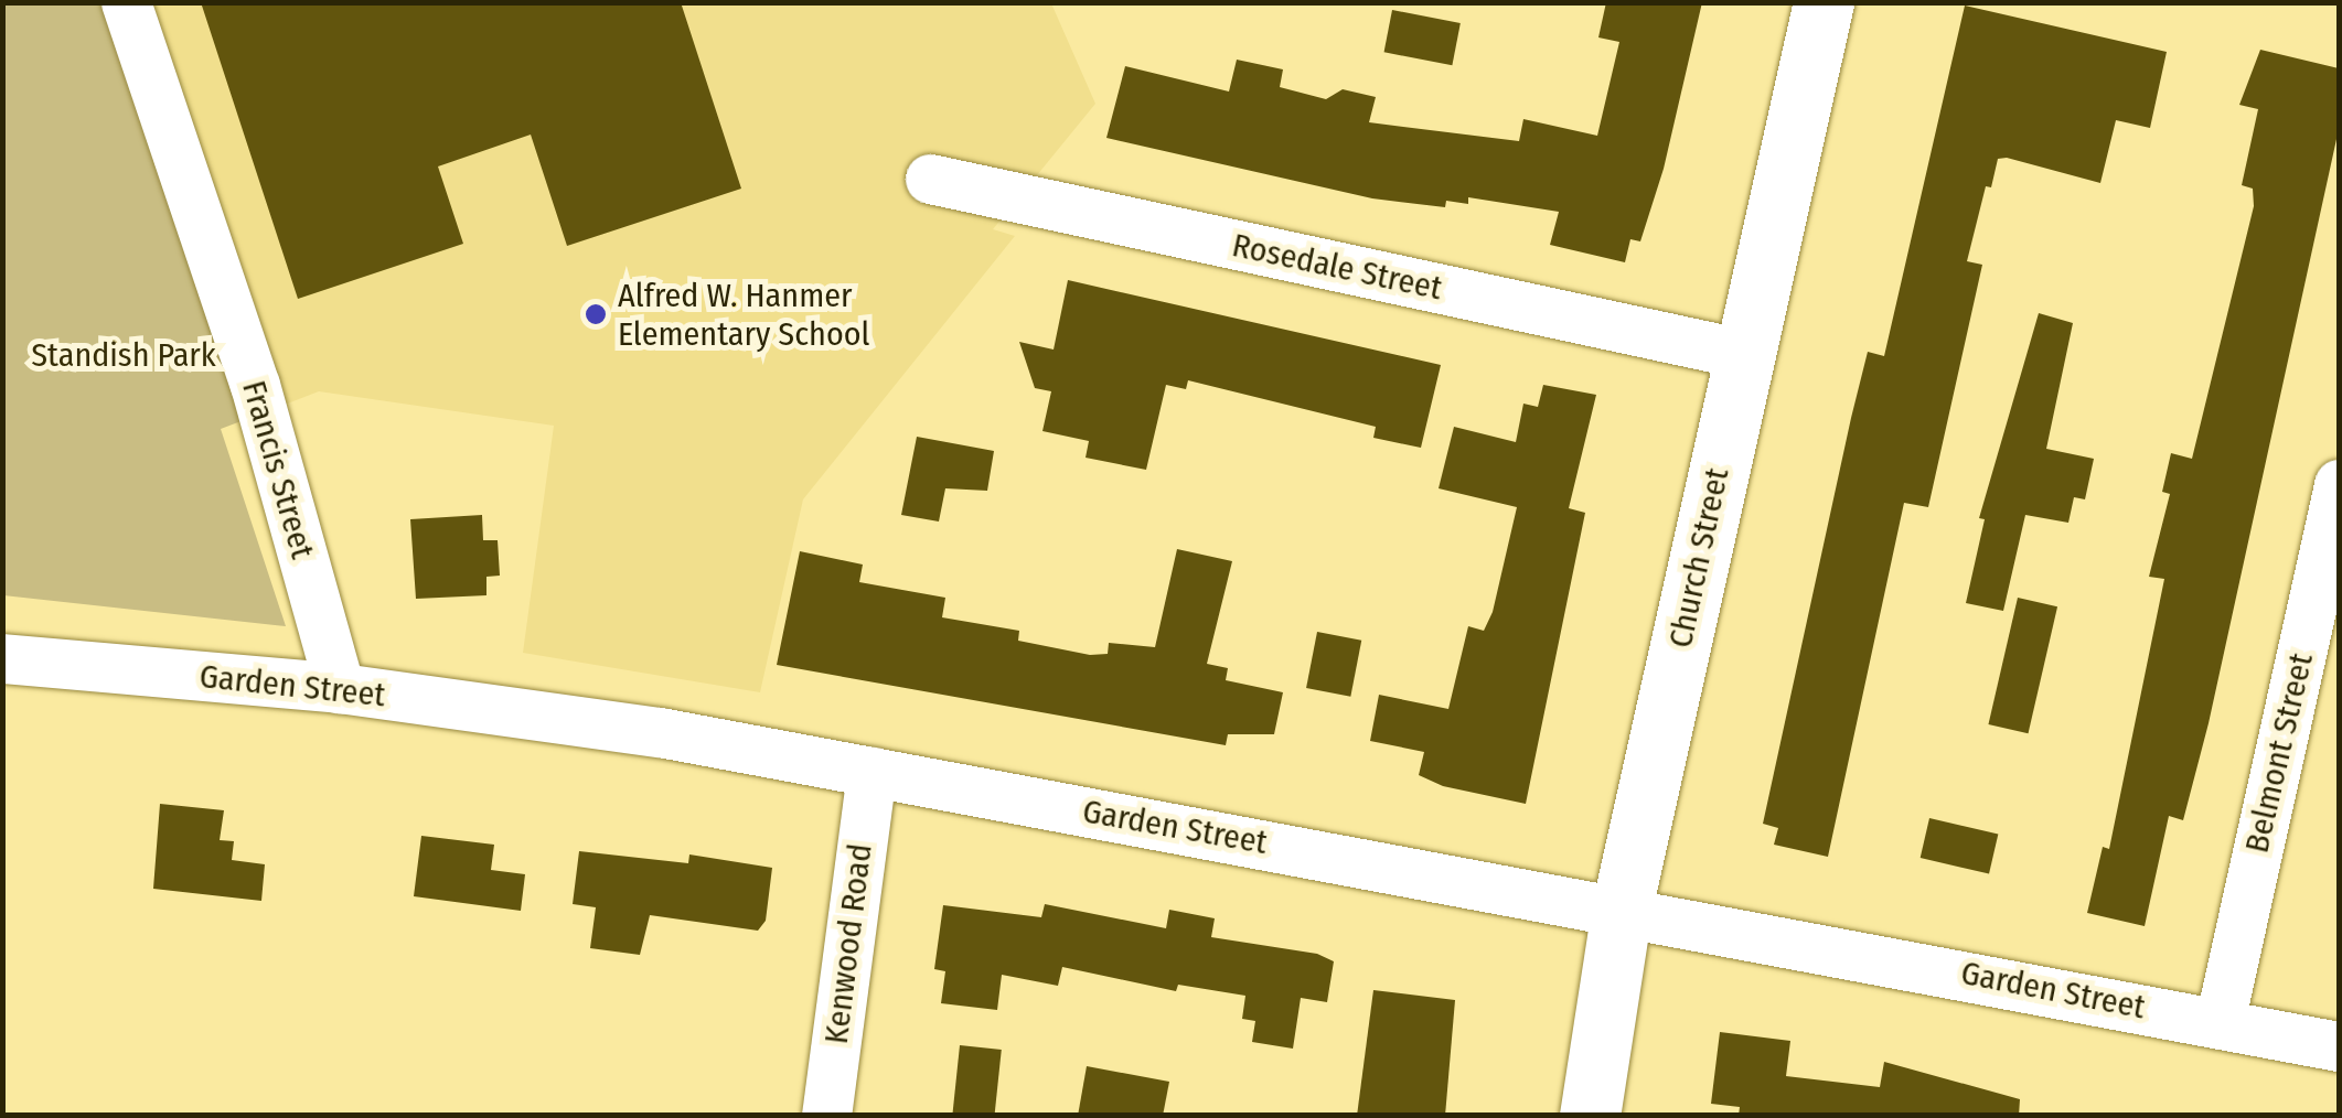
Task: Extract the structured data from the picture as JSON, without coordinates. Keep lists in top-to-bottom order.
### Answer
{
  "streets": {
    "street": [
      "Rosedale Street",
      "Francis Street",
      "Church Street",
      "Garden Street",
      "Belmont Street",
      "Kenwood Road"
    ]
  },
  "crossings": [
    ["Rosedale Street", "Church Street"],
    ["Francis Street", "Garden Street"],
    ["Church Street", "Garden Street"],
    ["Garden Street", "Belmont Street"],
    ["Garden Street", "Kenwood Road"]
  ],
  "parks": ["Standish Park"],
  "places": ["Alfred W. Hanmer Elementary School"]
}
